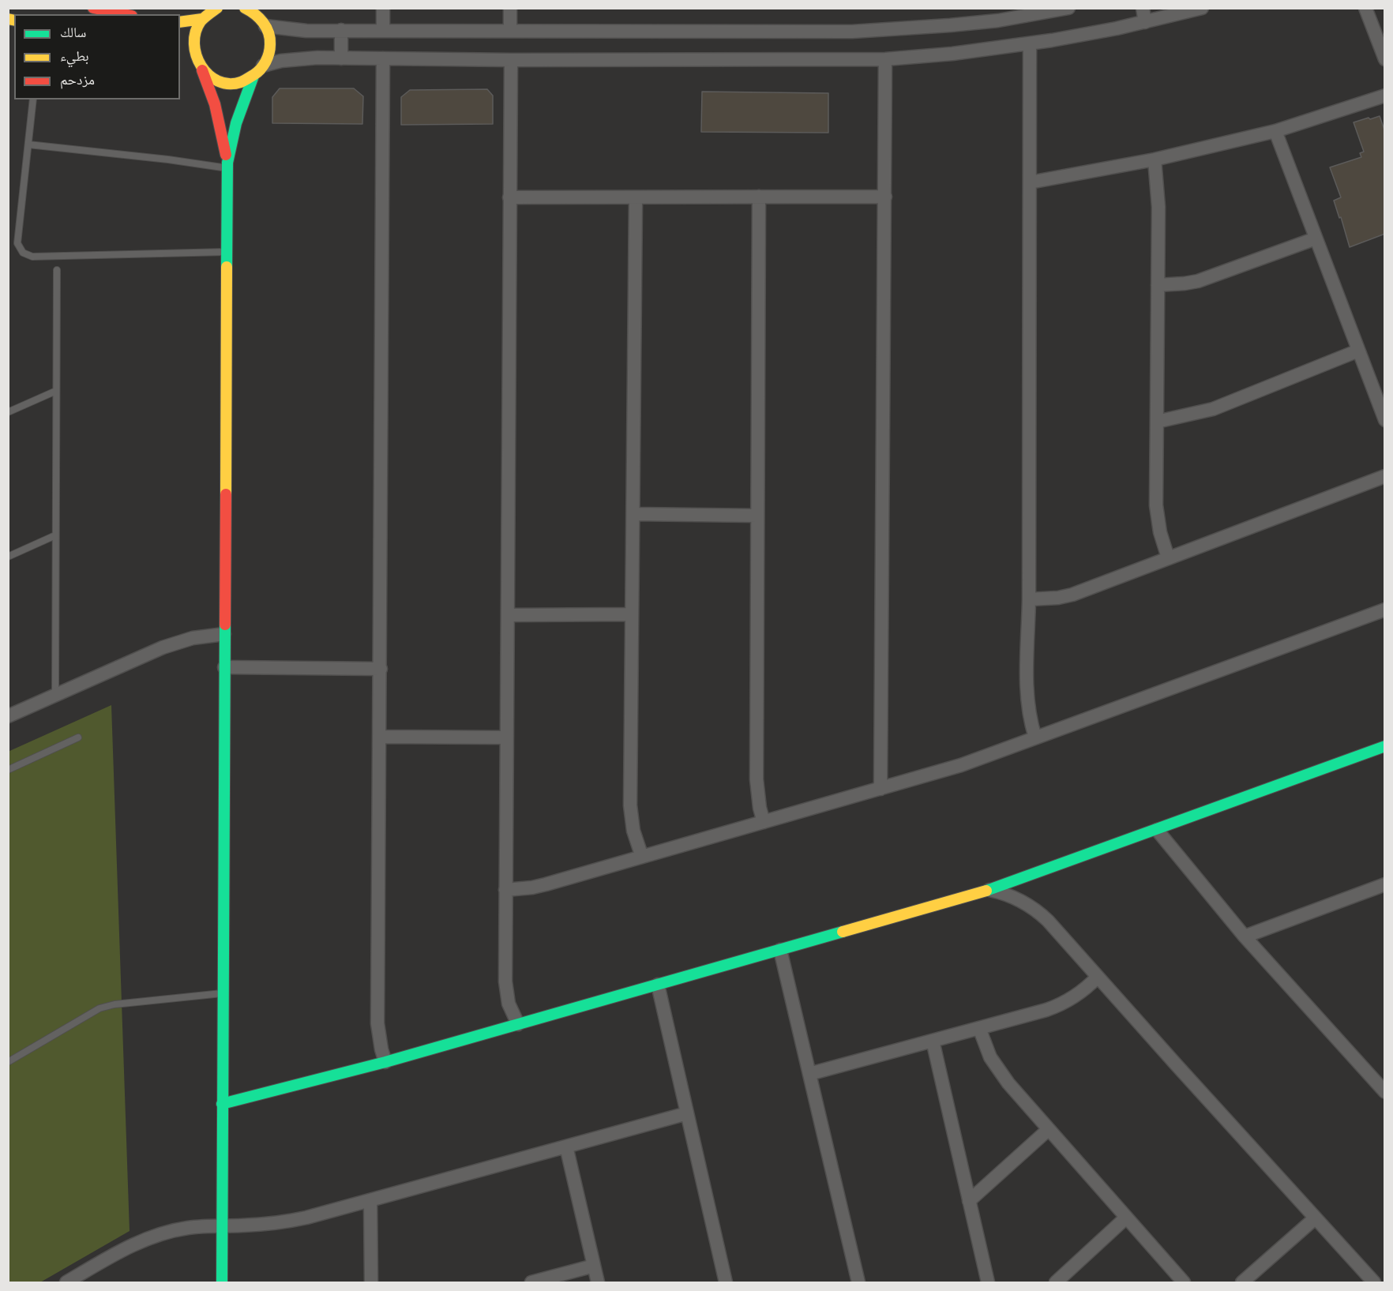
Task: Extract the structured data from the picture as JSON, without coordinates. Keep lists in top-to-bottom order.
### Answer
{
  "legend": ["سالك", "بطيء", "مزدحم"]
}
